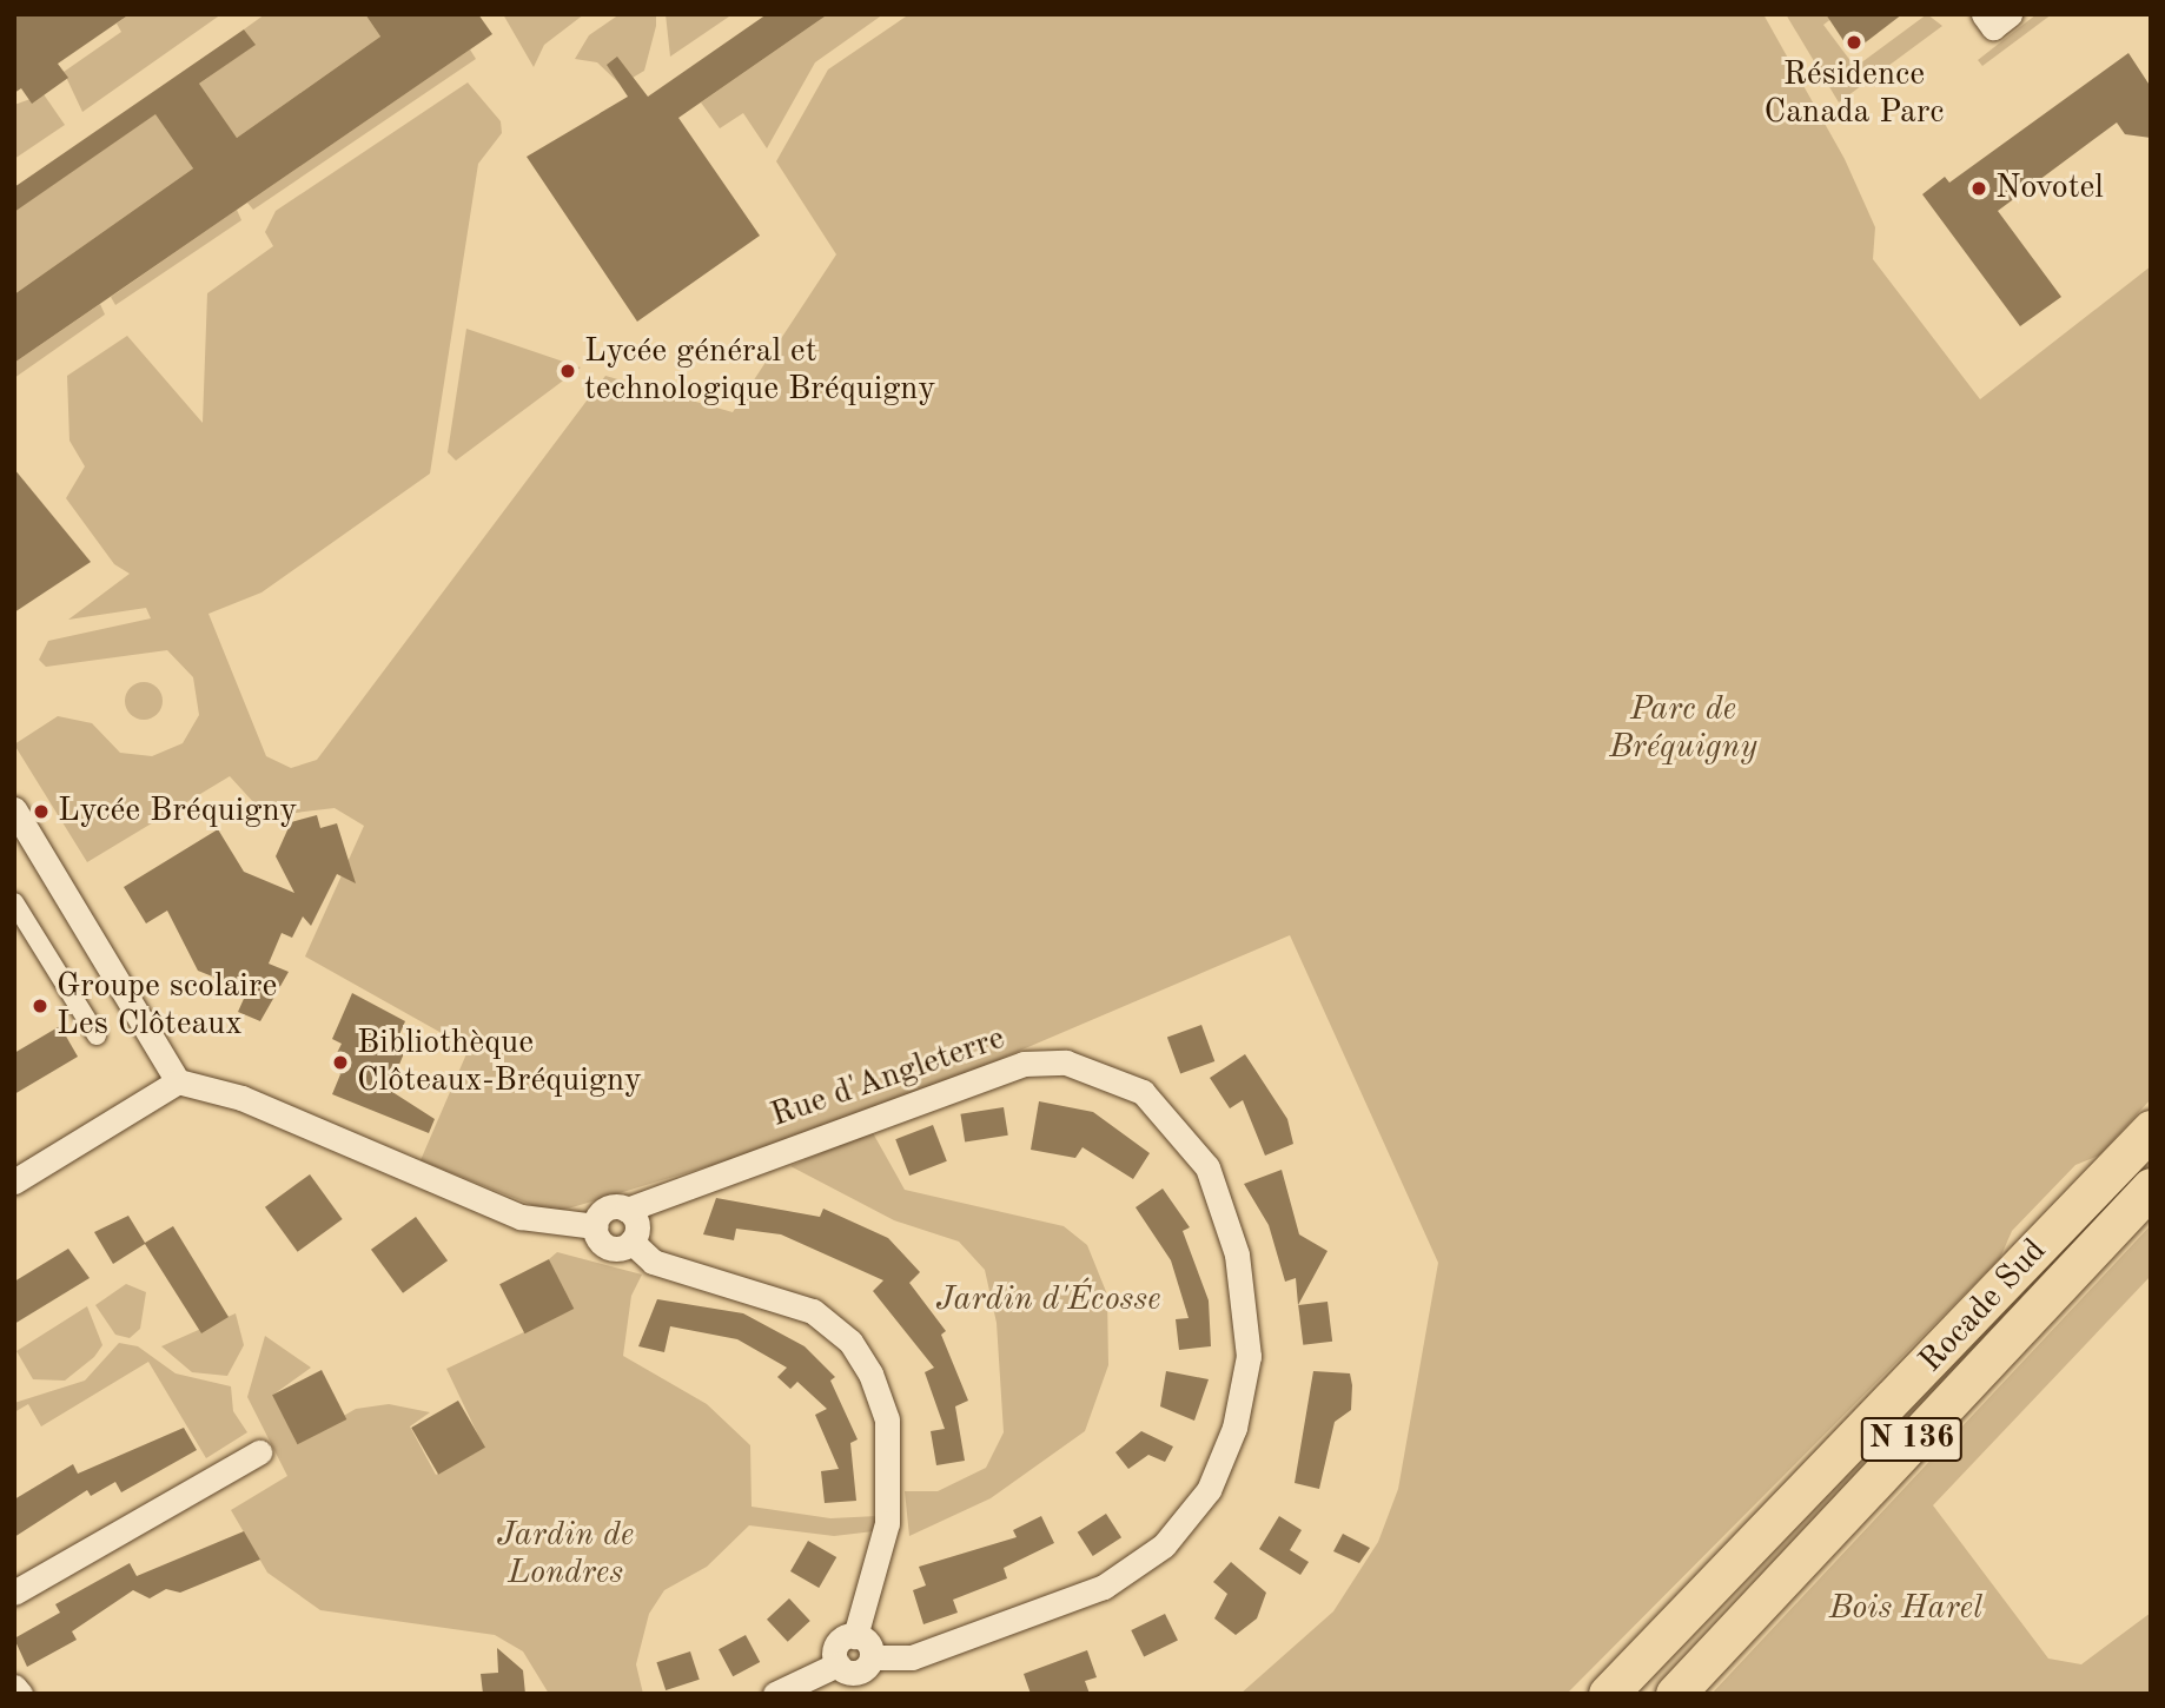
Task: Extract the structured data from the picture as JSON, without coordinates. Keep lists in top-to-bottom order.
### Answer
{
  "streets": {
    "highway": ["Rocade Sud", "N 136"],
    "street": ["Rue d'Angleterre"]
  },
  "parks": [
    "Parc de Bréquigny",
    "Jardin d'Écosse",
    "Jardin de Londres",
    "Bois Harel"
  ],
  "places": [
    "Résidence Canada Parc",
    "Novotel",
    "Lycée général et technologique Bréquigny",
    "Lycée Bréquigny",
    "Groupe scolaire Les Clôteaux",
    "Bibliothèque Clôteaux-Bréquigny"
  ]
}
